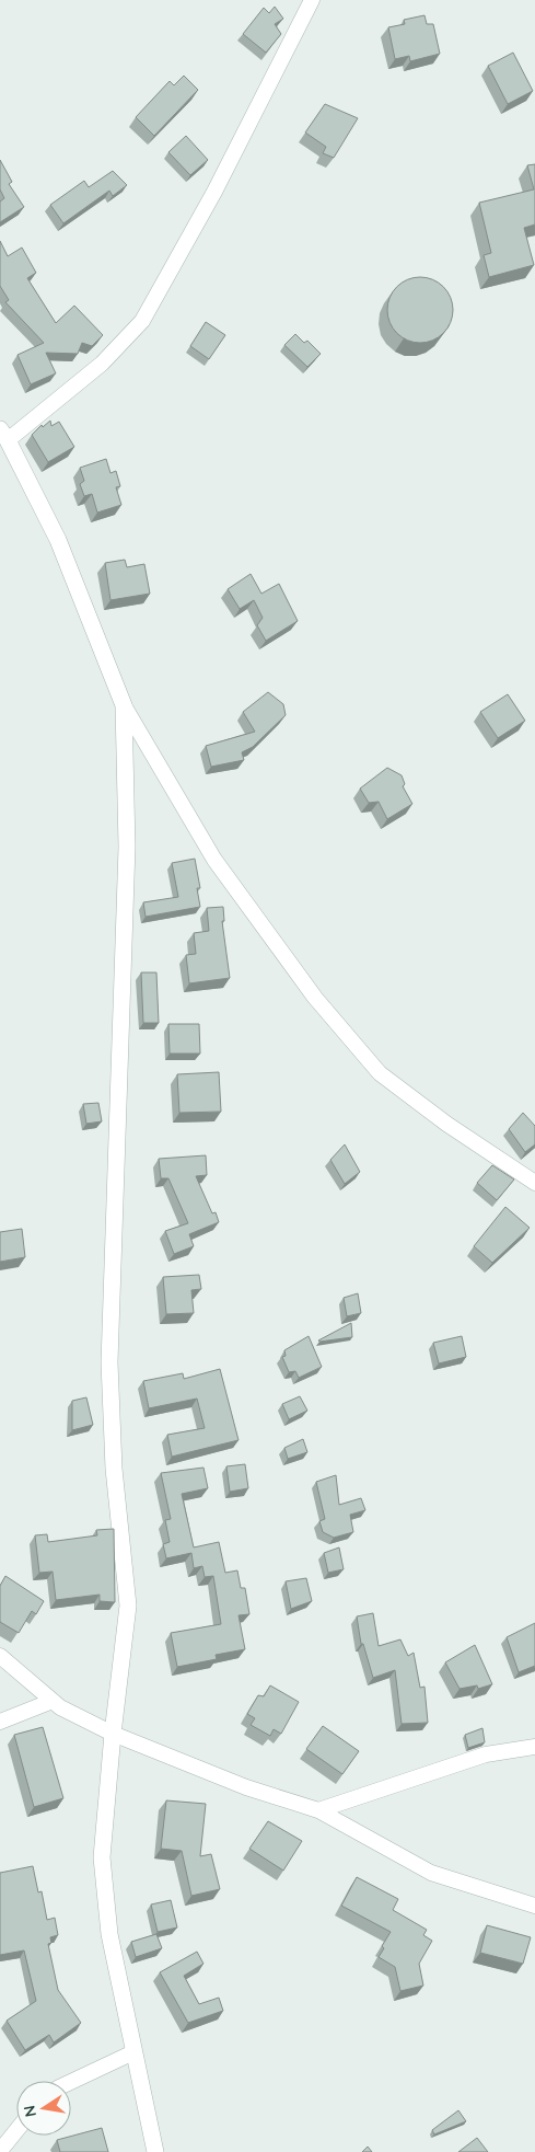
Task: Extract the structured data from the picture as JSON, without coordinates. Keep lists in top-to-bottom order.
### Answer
{
  "north": "left"
}
